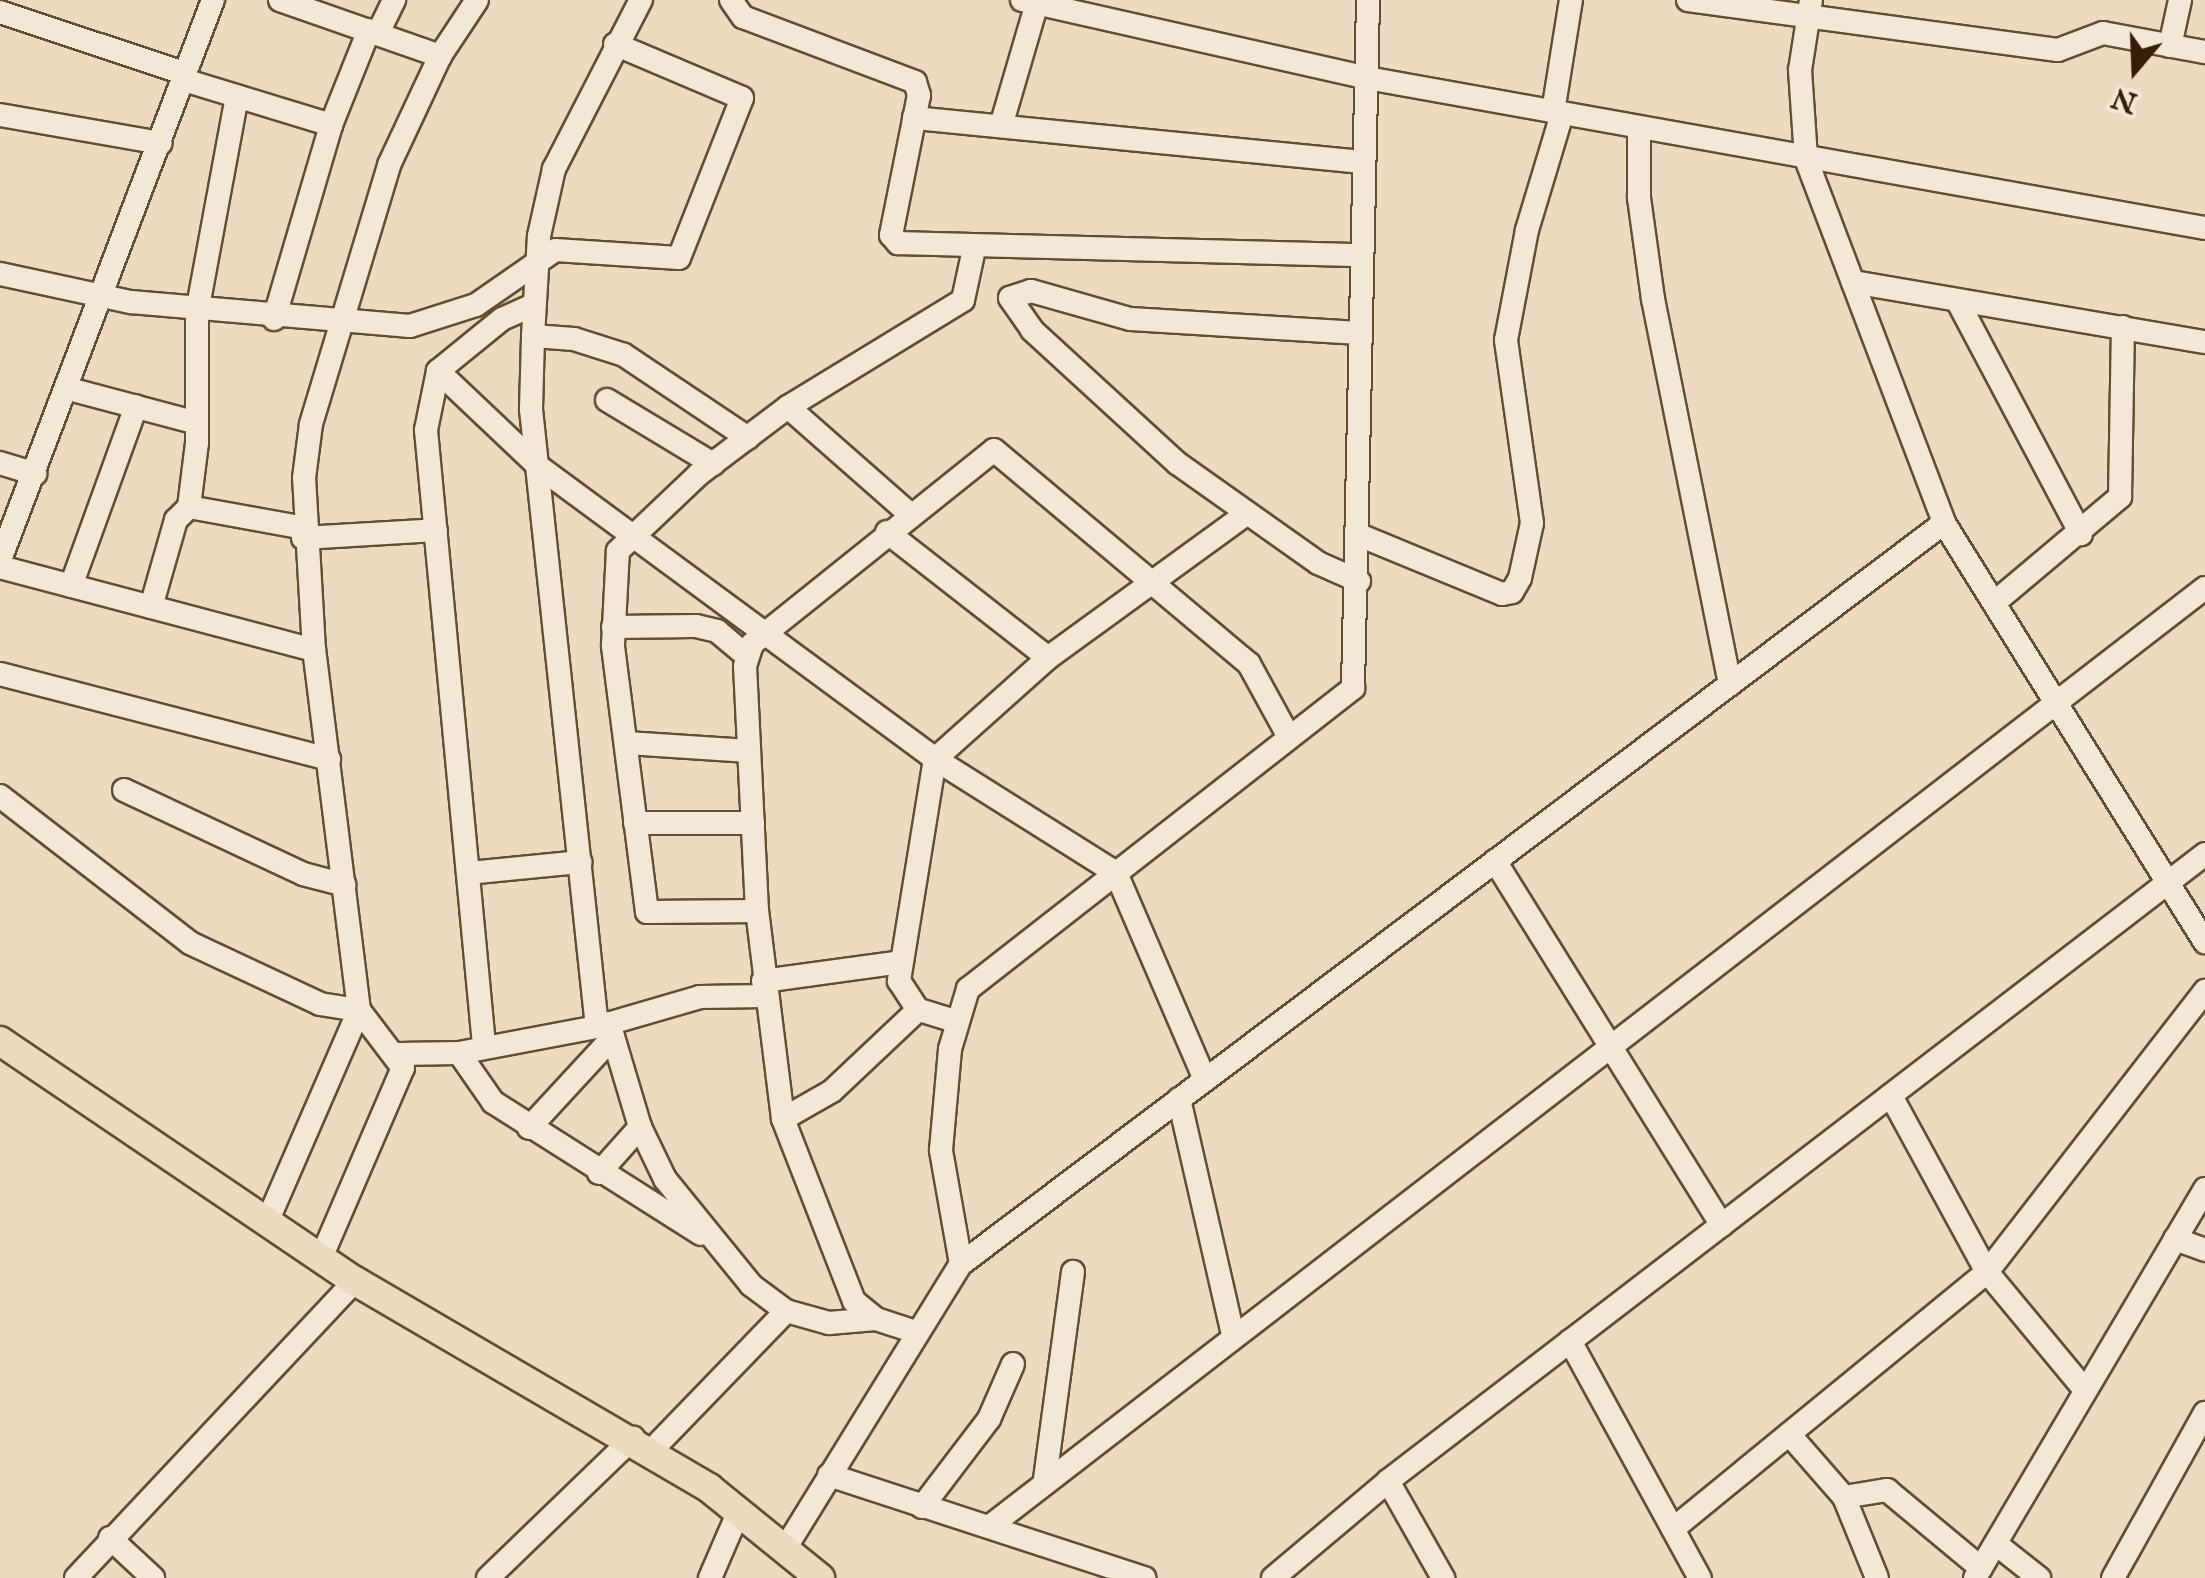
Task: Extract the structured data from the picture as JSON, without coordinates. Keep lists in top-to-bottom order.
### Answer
{
  "north": "bottom"
}
